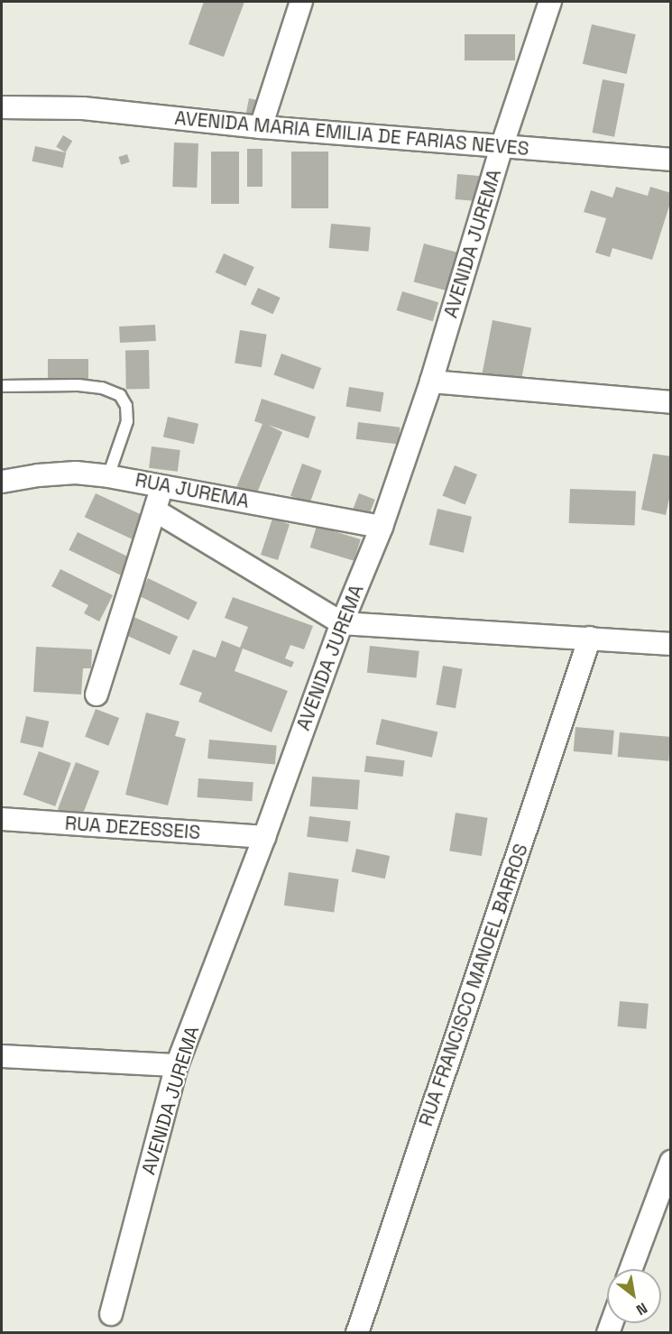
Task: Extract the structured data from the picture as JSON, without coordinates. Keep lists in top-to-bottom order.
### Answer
{
  "streets": {
    "street": [
      "AVENIDA MARIA EMILIA DE FARIAS NEVES",
      "AVENIDA JUREMA",
      "RUA JUREMA",
      "RUA DEZESSEIS",
      "RUA FRANCISCO MANOEL BARROS"
    ]
  },
  "crossings": [
    ["AVENIDA MARIA EMILIA DE FARIAS NEVES", "AVENIDA JUREMA"],
    ["AVENIDA JUREMA", "RUA JUREMA"],
    ["AVENIDA JUREMA", "RUA DEZESSEIS"]
  ],
  "north": "bottom right"
}
